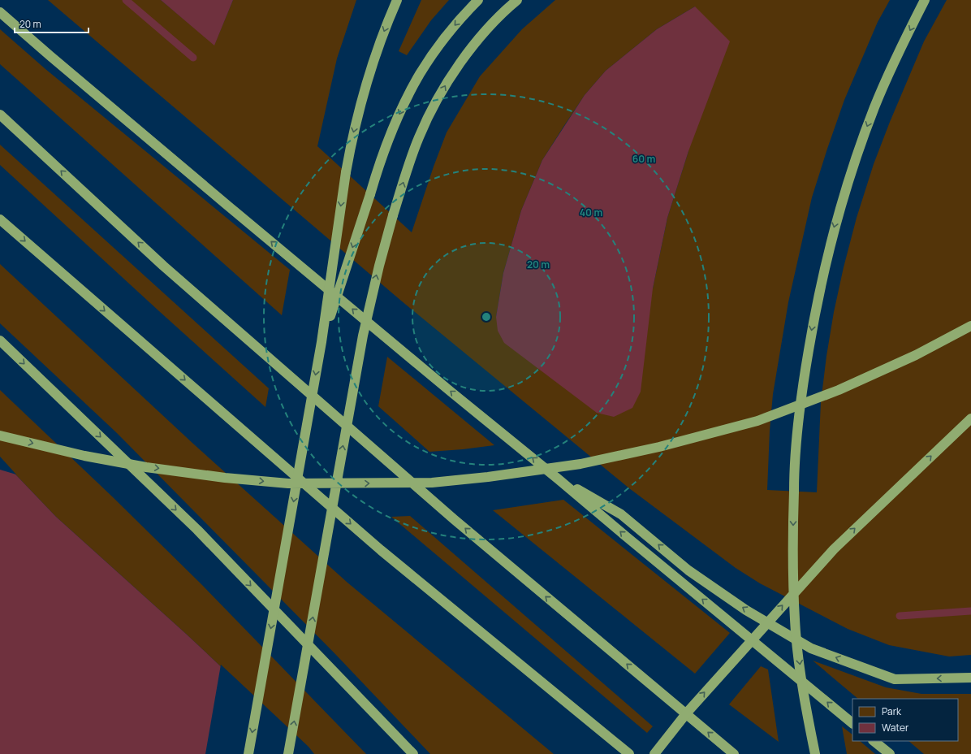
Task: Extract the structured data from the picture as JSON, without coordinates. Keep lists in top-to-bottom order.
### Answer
{
  "legend": ["Park", "Water"],
  "scale_bar": "20 m",
  "rings": ["60 m", "40 m", "20 m"]
}
